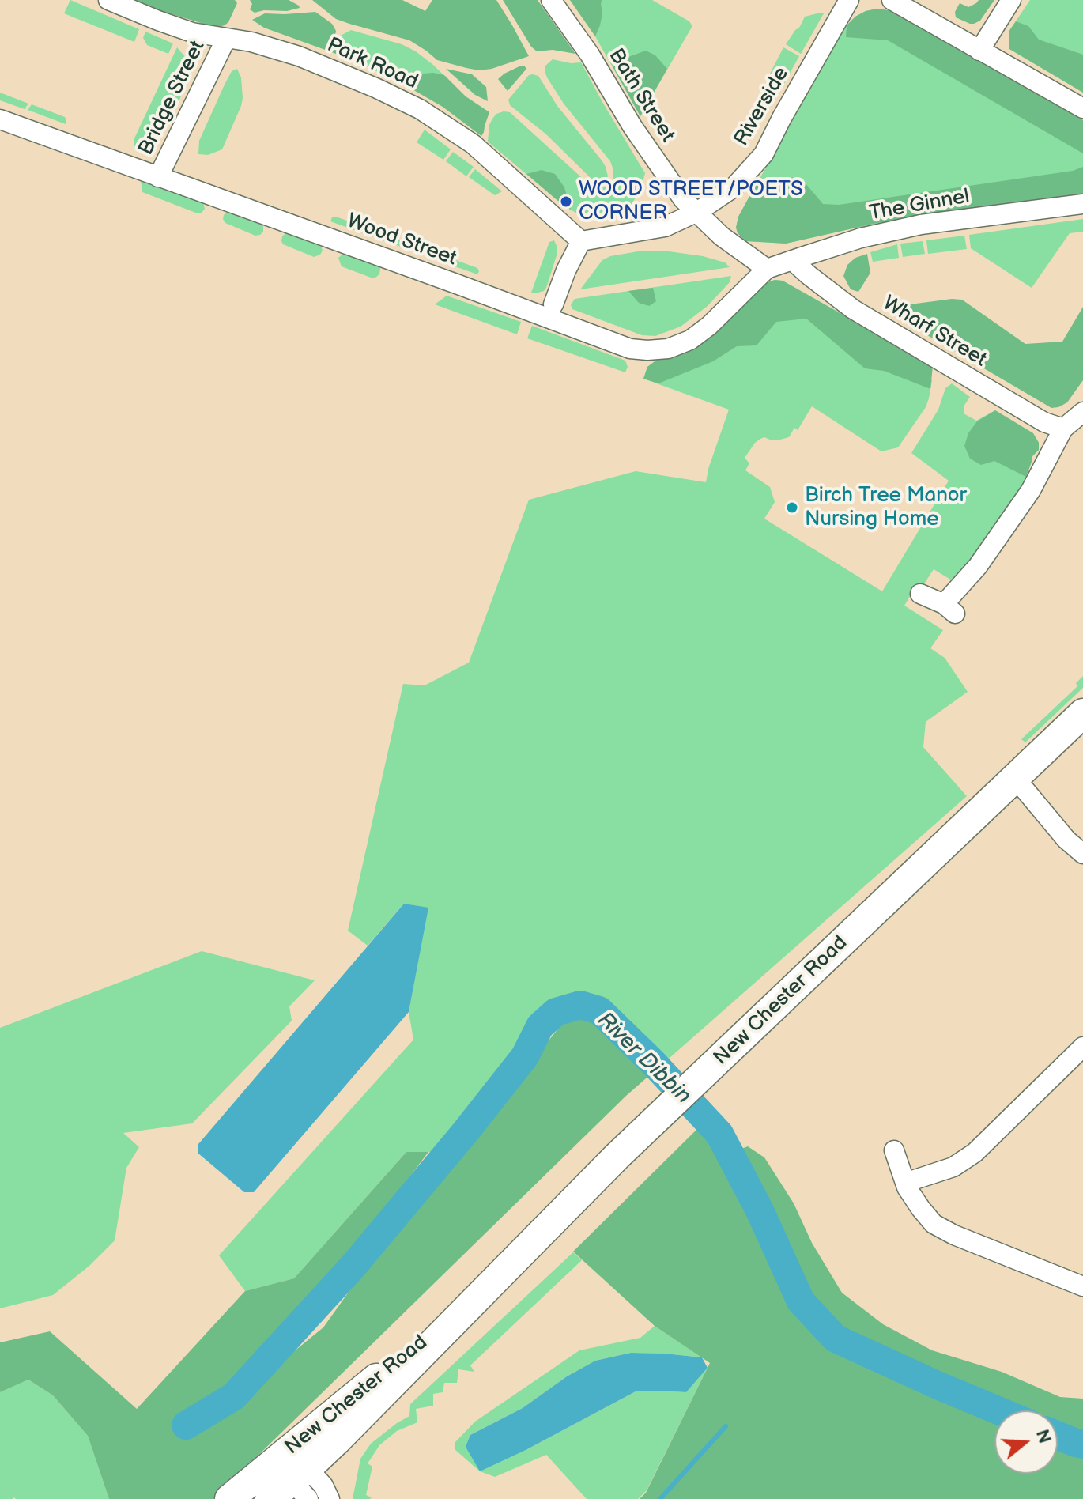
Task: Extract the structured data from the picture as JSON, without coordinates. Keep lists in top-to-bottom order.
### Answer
{
  "streets": {
    "highway": ["New Chester Road"],
    "street": [
      "Park Road",
      "Bath Street",
      "Bridge Street",
      "Riverside",
      "The Ginnel",
      "Wood Street",
      "Wharf Street"
    ]
  },
  "crossings": [
    ["Park Road", "Bridge Street"],
    ["Park Road", "Riverside"],
    ["Bath Street", "Riverside"],
    ["Bridge Street", "Wood Street"],
    ["The Ginnel", "Wood Street"],
    ["The Ginnel", "Wharf Street"]
  ],
  "water": ["River Dibbin"],
  "places": ["WOOD STREET/POETS CORNER", "Birch Tree Manor Nursing Home"],
  "north": "right"
}
